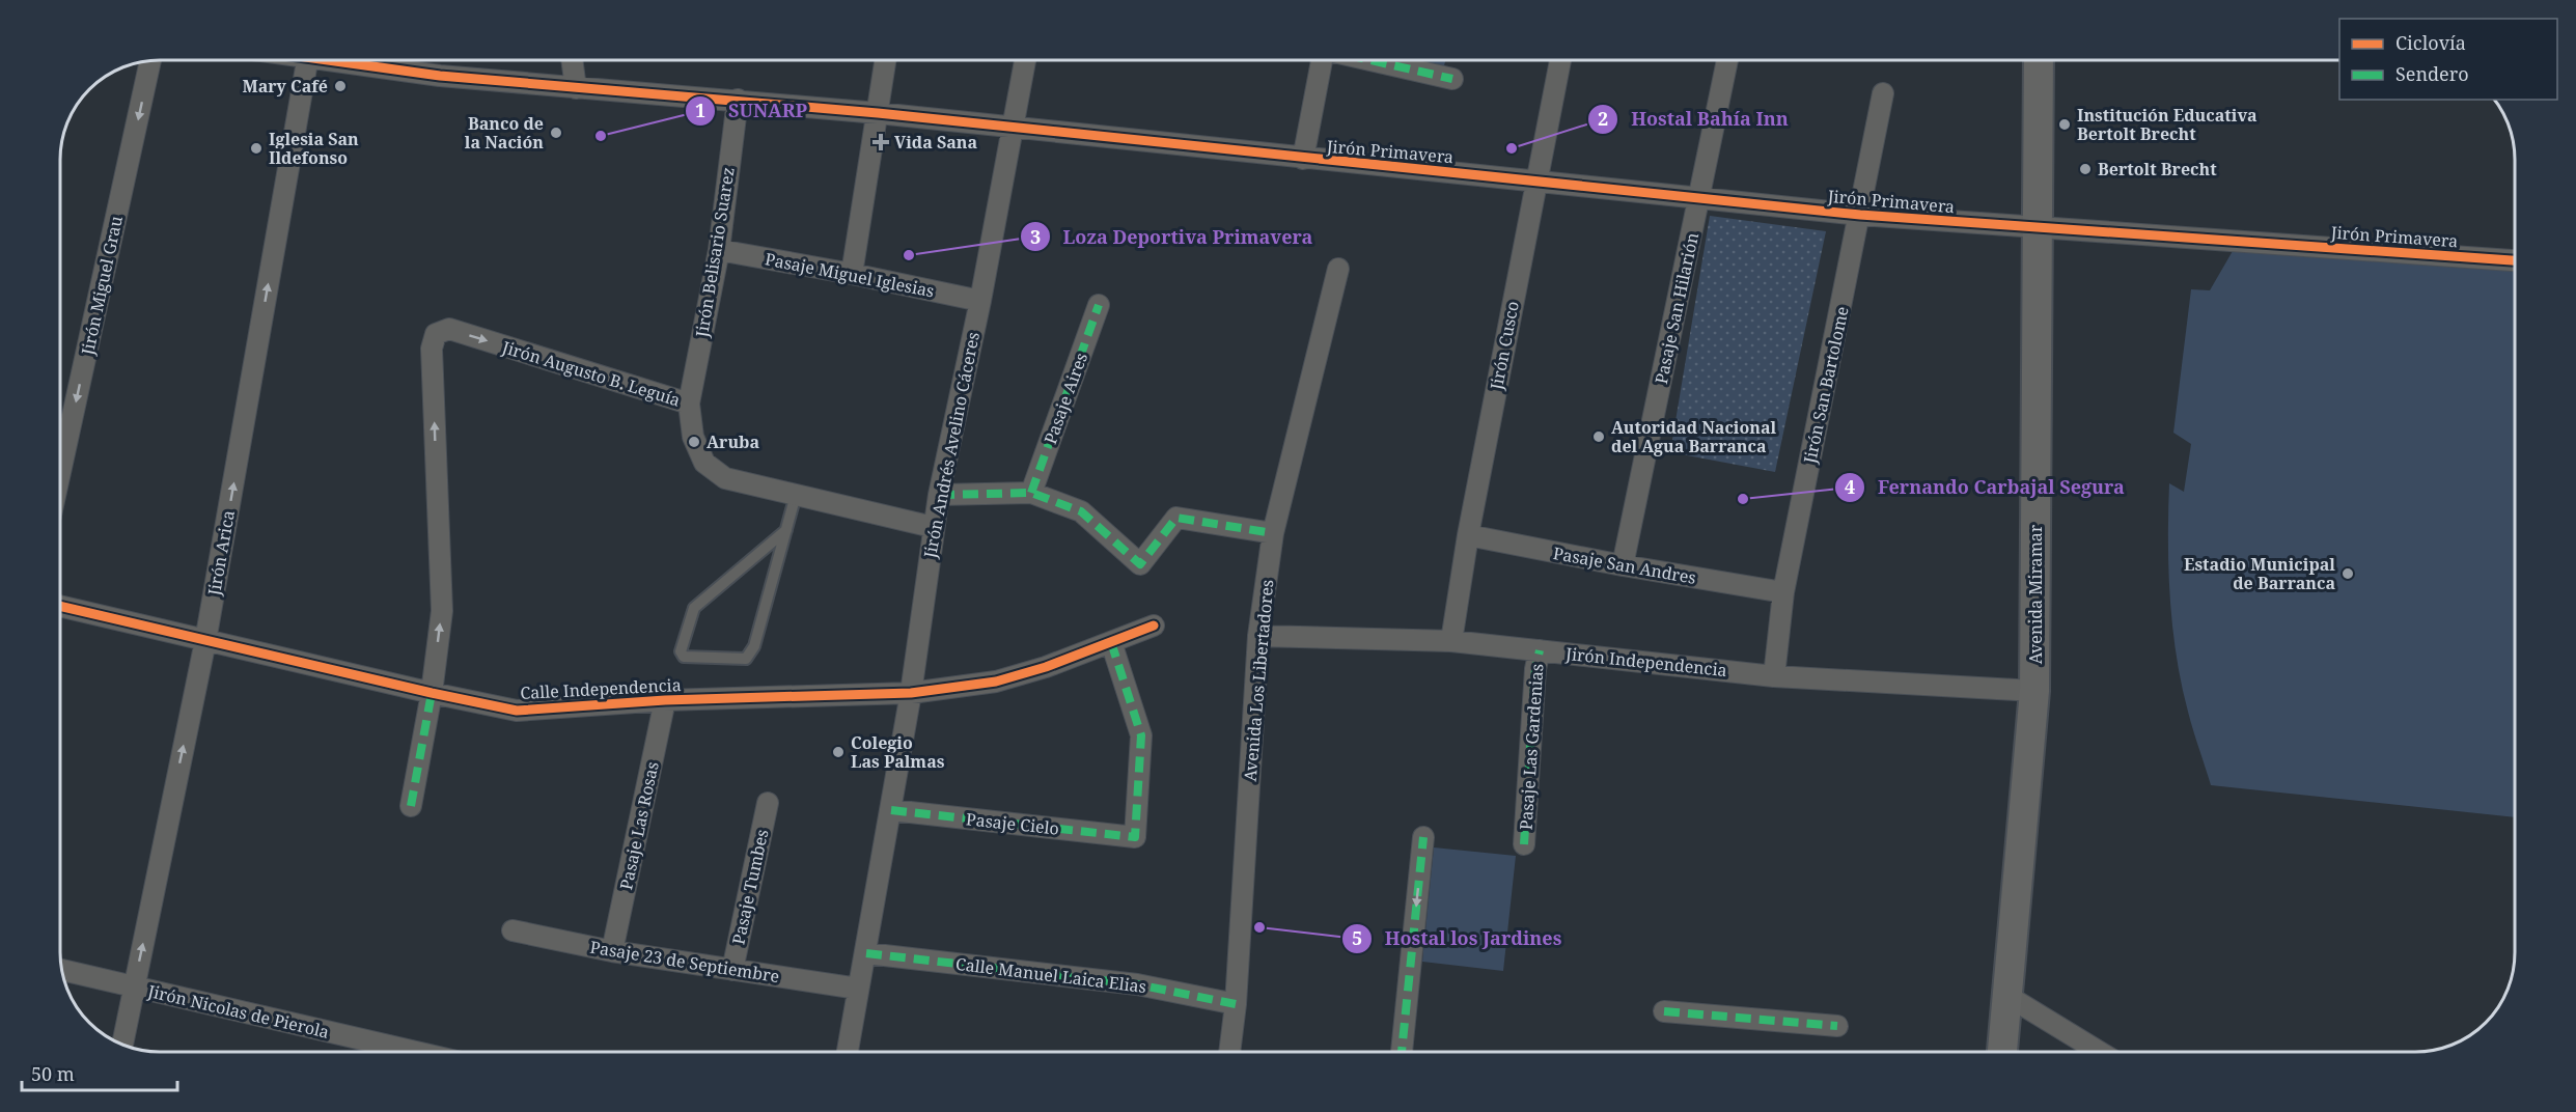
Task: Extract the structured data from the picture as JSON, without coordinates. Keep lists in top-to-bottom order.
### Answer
{
  "streets": {
    "street": [
      "Jirón Primavera",
      "Jirón Belisario Suarez",
      "Pasaje Miguel Iglesias",
      "Jirón Miguel Grau",
      "Pasaje San Hilarión",
      "Jirón Cusco",
      "Jirón Augusto B. Leguía",
      "Jirón San Bartolome",
      "Pasaje Aires",
      "Jirón Andrés Avelino Cáceres",
      "Jirón Arica",
      "Pasaje San Andres",
      "Avenida Miramar",
      "Jirón Independencia",
      "Avenida Los Libertadores",
      "Calle Independencia",
      "Pasaje Las Gardenias",
      "Pasaje Cielo",
      "Pasaje Las Rosas",
      "Pasaje Tumbes",
      "Pasaje 23 de Septiembre",
      "Calle Manuel Laica Elias",
      "Jirón Nicolas de Pierola"
    ]
  },
  "crossings": [
    ["Jirón Primavera", "Jirón Belisario Suarez"],
    ["Jirón Primavera", "Pasaje San Hilarión"],
    ["Jirón Primavera", "Jirón Cusco"],
    ["Jirón Primavera", "Jirón San Bartolome"],
    ["Jirón Primavera", "Jirón Andrés Avelino Cáceres"],
    ["Jirón Primavera", "Avenida Miramar"],
    ["Jirón Belisario Suarez", "Pasaje Miguel Iglesias"],
    ["Jirón Belisario Suarez", "Jirón Augusto B. Leguía"],
    ["Pasaje Miguel Iglesias", "Jirón Andrés Avelino Cáceres"],
    ["Pasaje San Hilarión", "Pasaje San Andres"],
    ["Jirón Cusco", "Pasaje San Andres"],
    ["Jirón Cusco", "Jirón Independencia"],
    ["Jirón Augusto B. Leguía", "Jirón Andrés Avelino Cáceres"],
    ["Jirón Augusto B. Leguía", "Calle Independencia"],
    ["Jirón San Bartolome", "Pasaje San Andres"],
    ["Jirón San Bartolome", "Jirón Independencia"],
    ["Jirón Andrés Avelino Cáceres", "Calle Independencia"],
    ["Jirón Andrés Avelino Cáceres", "Pasaje Cielo"],
    ["Jirón Andrés Avelino Cáceres", "Pasaje 23 de Septiembre"],
    ["Jirón Andrés Avelino Cáceres", "Calle Manuel Laica Elias"],
    ["Jirón Arica", "Calle Independencia"],
    ["Jirón Arica", "Jirón Nicolas de Pierola"],
    ["Avenida Miramar", "Jirón Independencia"],
    ["Jirón Independencia", "Avenida Los Libertadores"],
    ["Jirón Independencia", "Pasaje Las Gardenias"],
    ["Avenida Los Libertadores", "Calle Manuel Laica Elias"],
    ["Calle Independencia", "Pasaje Cielo"],
    ["Calle Independencia", "Pasaje Las Rosas"],
    ["Pasaje Las Rosas", "Pasaje 23 de Septiembre"],
    ["Pasaje Tumbes", "Pasaje 23 de Septiembre"]
  ],
  "one_way": ["Jirón Miguel Grau", "Jirón Arica"],
  "places": {
    "other": [
      "Mary Café",
      "Institución Educativa Bertolt Brecht",
      "Banco de la Nación",
      "SUNARP",
      "Iglesia San Ildefonso",
      "Hostal Bahía Inn",
      "Bertolt Brecht",
      "Loza Deportiva Primavera",
      "Autoridad Nacional del Agua Barranca",
      "Aruba",
      "Fernando Carbajal Segura",
      "Estadio Municipal de Barranca",
      "Colegio Las Palmas",
      "Hostal los Jardines"
    ],
    "health": ["Vida Sana"]
  },
  "legend": ["Ciclovía", "Sendero"],
  "scale_bar": "50 m"
}
